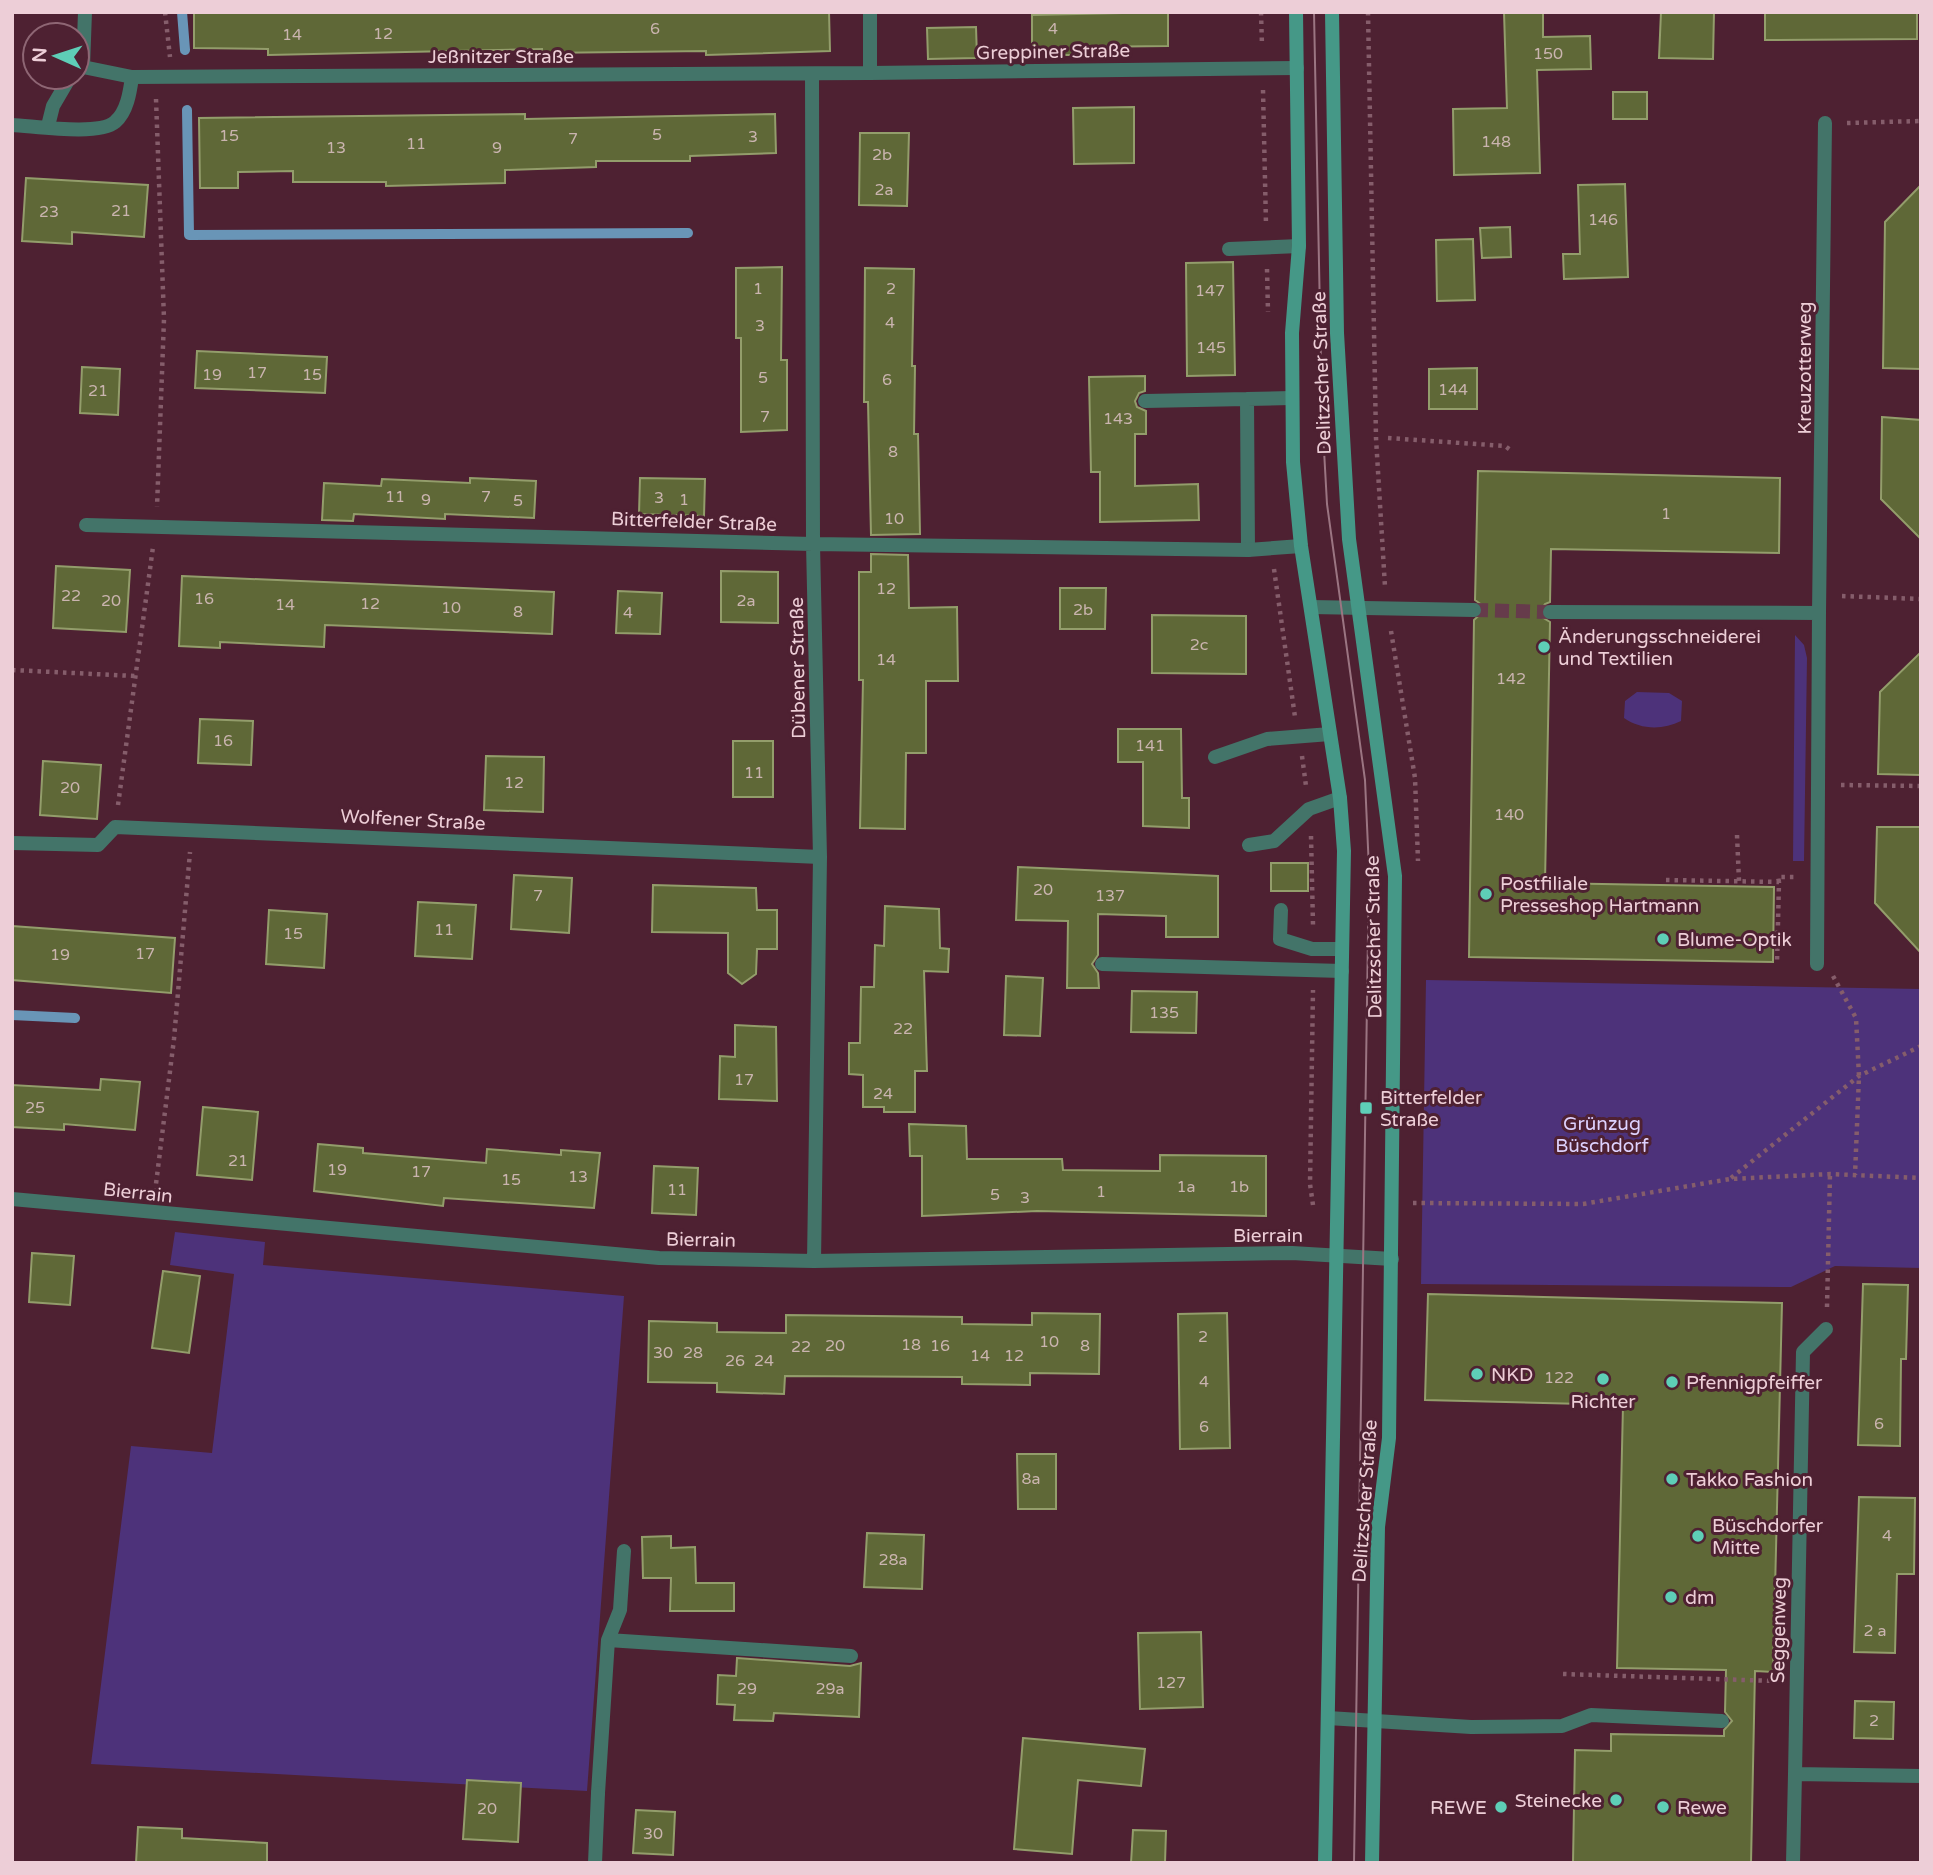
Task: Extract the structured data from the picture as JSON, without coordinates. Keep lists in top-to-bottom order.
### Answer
{
  "streets": {
    "main road": ["Delitzscher Straße"],
    "street": [
      "Greppiner Straße",
      "Jeßnitzer Straße",
      "Kreuzotterweg",
      "Bitterfelder Straße",
      "Dübener Straße",
      "Wolfener Straße",
      "Bierrain",
      "Seggenweg"
    ]
  },
  "crossings": [
    ["Greppiner Straße", "Jeßnitzer Straße"],
    ["Greppiner Straße", "Delitzscher Straße"],
    ["Jeßnitzer Straße", "Dübener Straße"],
    ["Delitzscher Straße", "Bitterfelder Straße"],
    ["Delitzscher Straße", "Bierrain"],
    ["Bitterfelder Straße", "Dübener Straße"],
    ["Dübener Straße", "Wolfener Straße"],
    ["Dübener Straße", "Bierrain"]
  ],
  "parks": ["Grünzug Büschdorf"],
  "places": {
    "other": [
      "Änderungsschneiderei und Textilien",
      "Postfiliale Presseshop Hartmann",
      "Blume-Optik",
      "NKD",
      "Richter",
      "Pfennigpfeiffer",
      "Takko Fashion",
      "Büschdorfer Mitte",
      "dm",
      "Steinecke",
      "REWE",
      "Rewe"
    ],
    "transit": ["Bitterfelder Straße"]
  },
  "house_numbers": [
    "6",
    "4",
    "12",
    "14",
    "150",
    "5",
    "15",
    "3",
    "7",
    "148",
    "11",
    "13",
    "9",
    "2b",
    "2a",
    "21",
    "23",
    "146",
    "1",
    "2",
    "147",
    "4",
    "3",
    "145",
    "17",
    "19",
    "15",
    "5",
    "6",
    "144",
    "21",
    "7",
    "143",
    "8",
    "11",
    "7",
    "3",
    "9",
    "1",
    "5",
    "1",
    "10",
    "12",
    "22",
    "16",
    "20",
    "2a",
    "12",
    "14",
    "10",
    "2b",
    "8",
    "4",
    "2c",
    "14",
    "142",
    "16",
    "141",
    "11",
    "12",
    "20",
    "140",
    "20",
    "7",
    "137",
    "11",
    "15",
    "17",
    "19",
    "135",
    "22",
    "17",
    "24",
    "25",
    "21",
    "19",
    "17",
    "13",
    "15",
    "1a",
    "1b",
    "11",
    "1",
    "5",
    "3",
    "2",
    "10",
    "18",
    "20",
    "16",
    "8",
    "22",
    "30",
    "28",
    "14",
    "12",
    "26",
    "24",
    "122",
    "4",
    "6",
    "6",
    "8a",
    "4",
    "28a",
    "2 a",
    "127",
    "29",
    "29a",
    "2",
    "20",
    "30"
  ],
  "north": "left"
}
